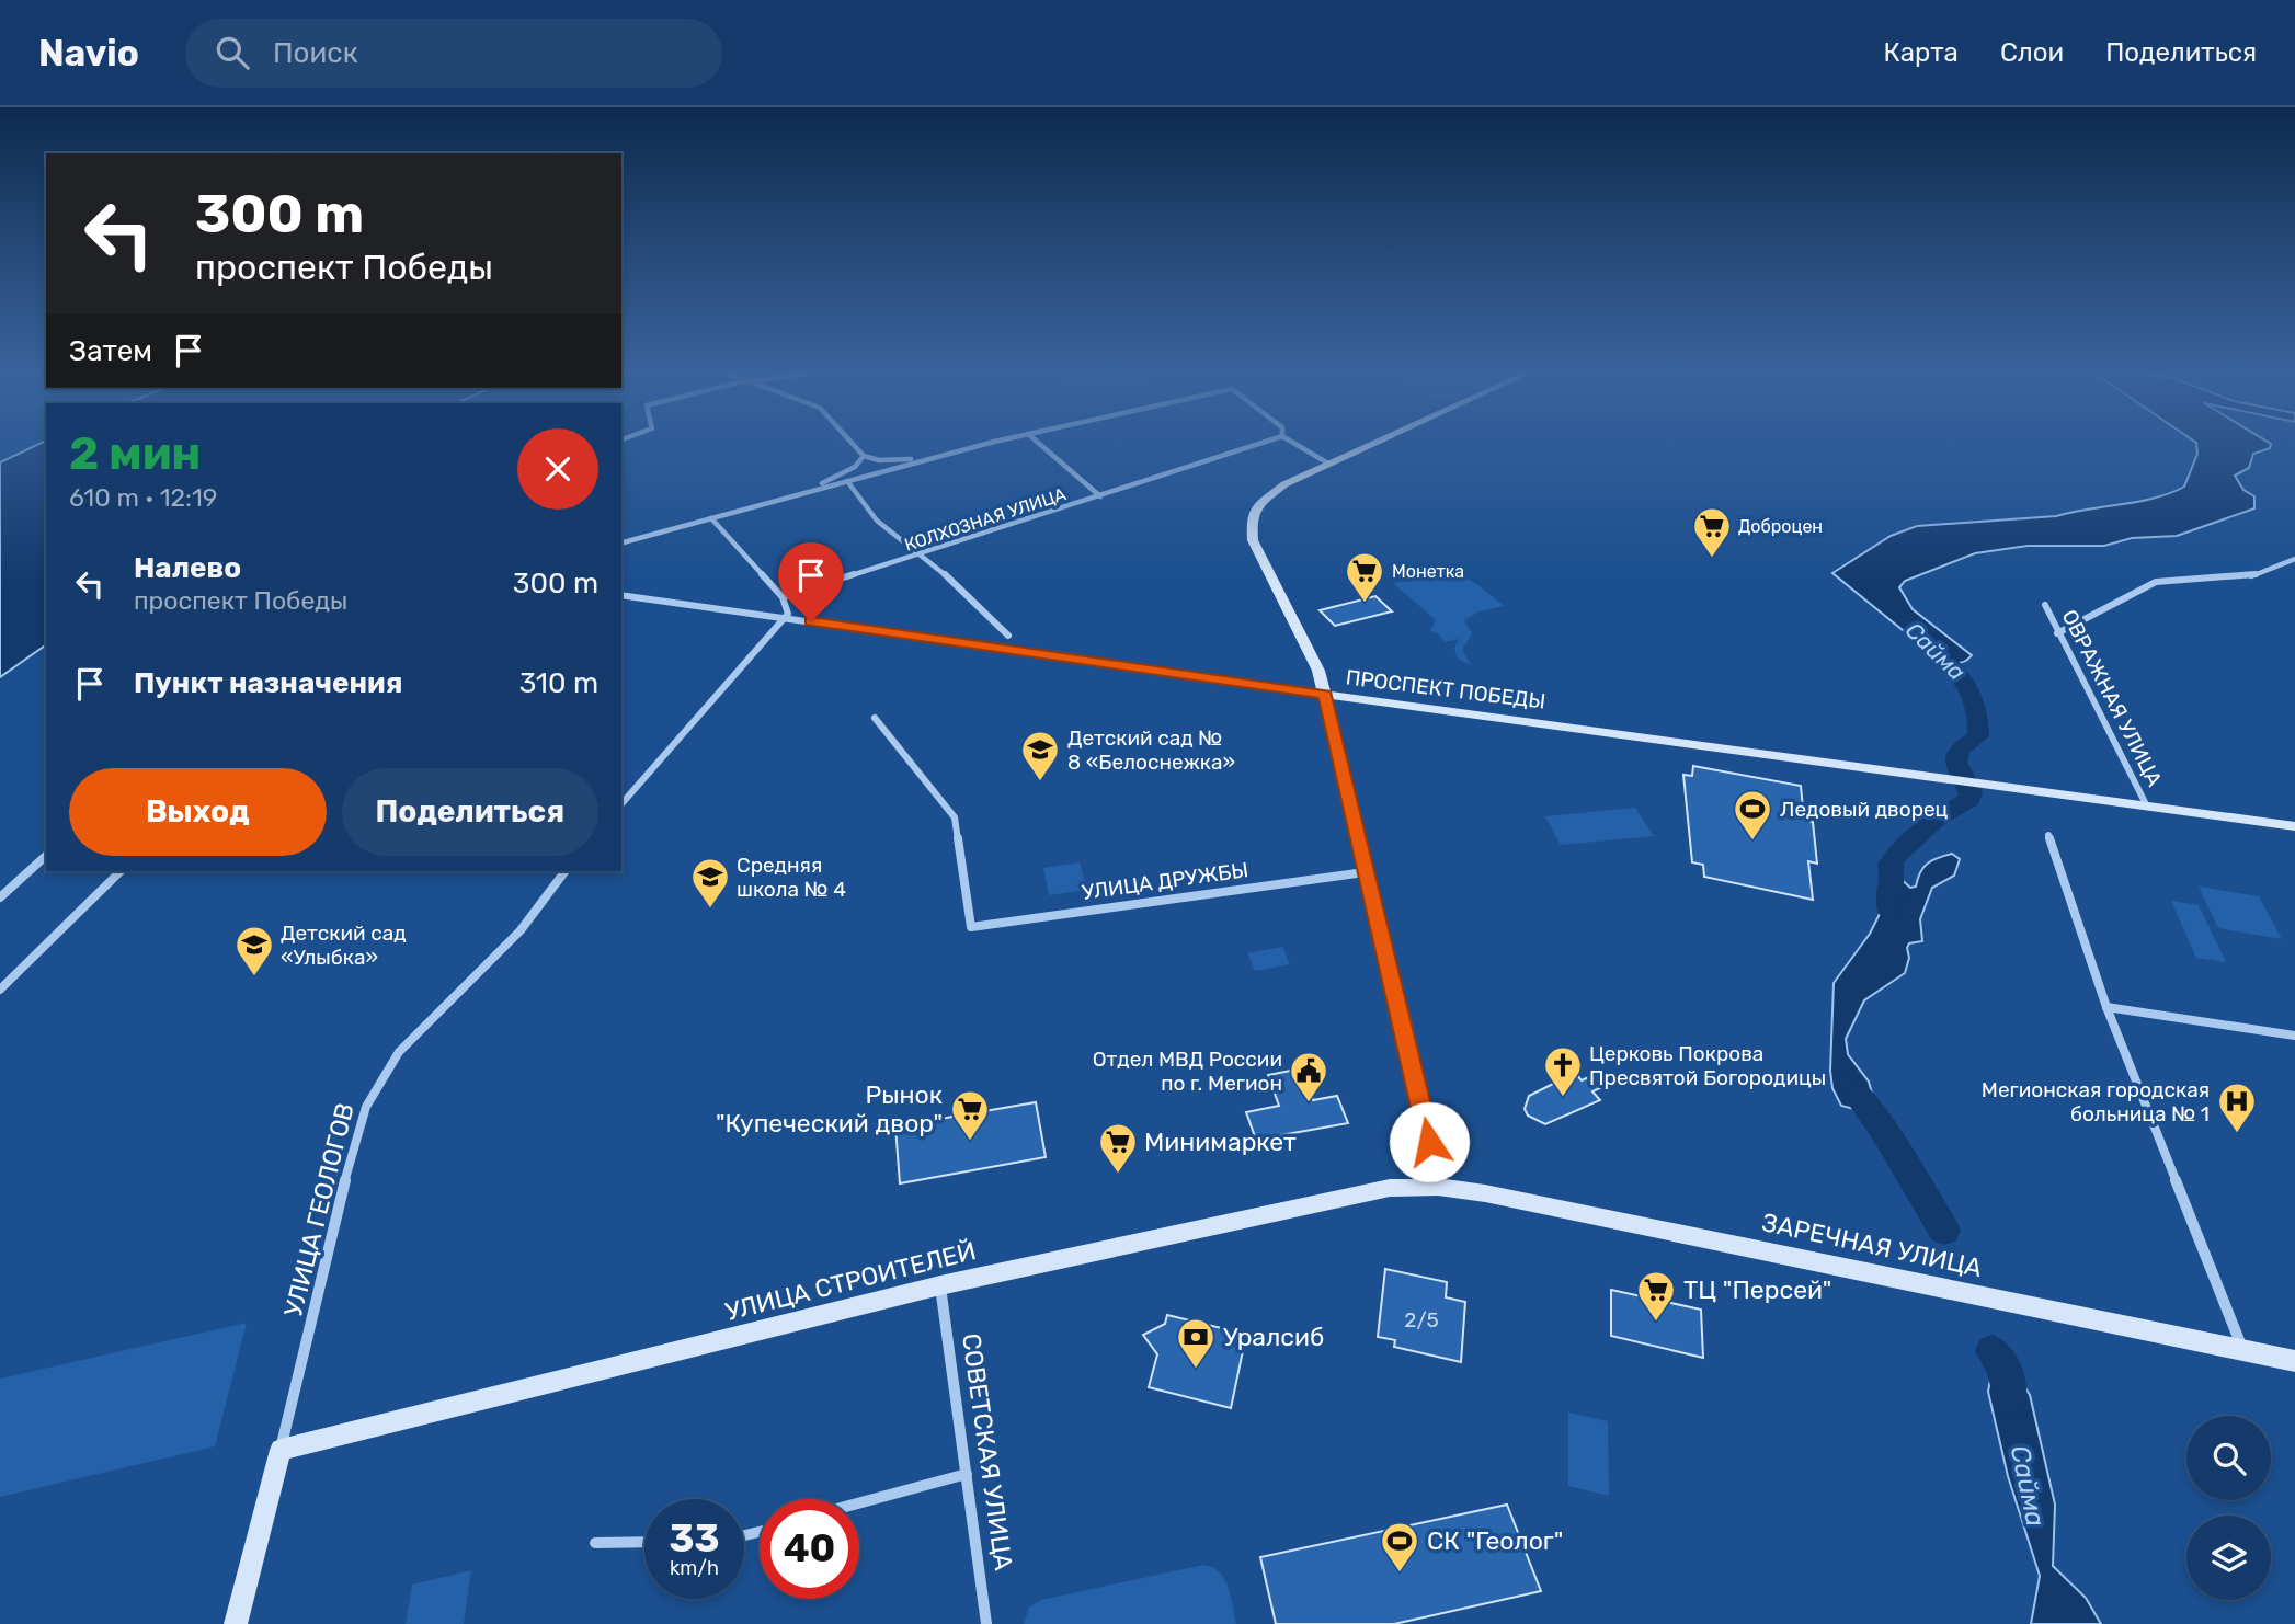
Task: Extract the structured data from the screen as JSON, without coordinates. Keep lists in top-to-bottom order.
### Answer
{
  "streets": {
    "street": [
      "КОЛХОЗНАЯ УЛИЦА",
      "ПРОСПЕКТ ПОБЕДЫ",
      "ОВРАЖНАЯ УЛИЦА",
      "УЛИЦА ДРУЖБЫ",
      "УЛИЦА ГЕОЛОГОВ",
      "ЗАРЕЧНАЯ УЛИЦА",
      "УЛИЦА СТРОИТЕЛЕЙ",
      "СОВЕТСКАЯ УЛИЦА"
    ]
  },
  "crossings": [
    ["ПРОСПЕКТ ПОБЕДЫ", "ОВРАЖНАЯ УЛИЦА"],
    ["УЛИЦА ГЕОЛОГОВ", "УЛИЦА СТРОИТЕЛЕЙ"],
    ["ЗАРЕЧНАЯ УЛИЦА", "УЛИЦА СТРОИТЕЛЕЙ"],
    ["УЛИЦА СТРОИТЕЛЕЙ", "СОВЕТСКАЯ УЛИЦА"]
  ],
  "water": ["Сайма"],
  "places": {
    "supermarket": [
      "Доброцен",
      "Монетка",
      "Рынок \"Купеческий двор\"",
      "Минимаркет",
      "ТЦ \"Персей\""
    ],
    "school or university": ["Детский сад № 8 «Белоснежка»", "Средняя школа № 4", "Детский сад «Улыбка»"],
    "sports": ["Ледовый дворец", "СК \"Геолог\""],
    "church": ["Церковь Покрова Пресвятой Богородицы"],
    "public building": ["Отдел МВД России по г. Мегион"],
    "hospital": ["Мегионская городская больница № 1"],
    "bank": ["Уралсиб"]
  },
  "house_numbers": ["2/5"],
  "page": {
    "header": "Navio",
    "search": "Поиск",
    "nav": ["Карта", "Слои", "Поделиться"],
    "turn": ["300 m", "проспект Победы"],
    "then": "Затем",
    "heading": ["2 мин", "610 m · 12:19"],
    "list": [
      {
        "name": "Налево",
        "note": "проспект Победы",
        "value": "300 m"
      },
      {
        "name": "Пункт назначения",
        "value": "310 m"
      }
    ],
    "buttons": ["Выход", "Поделиться"],
    "speed": "33 km/h",
    "limit": "40"
  }
}
